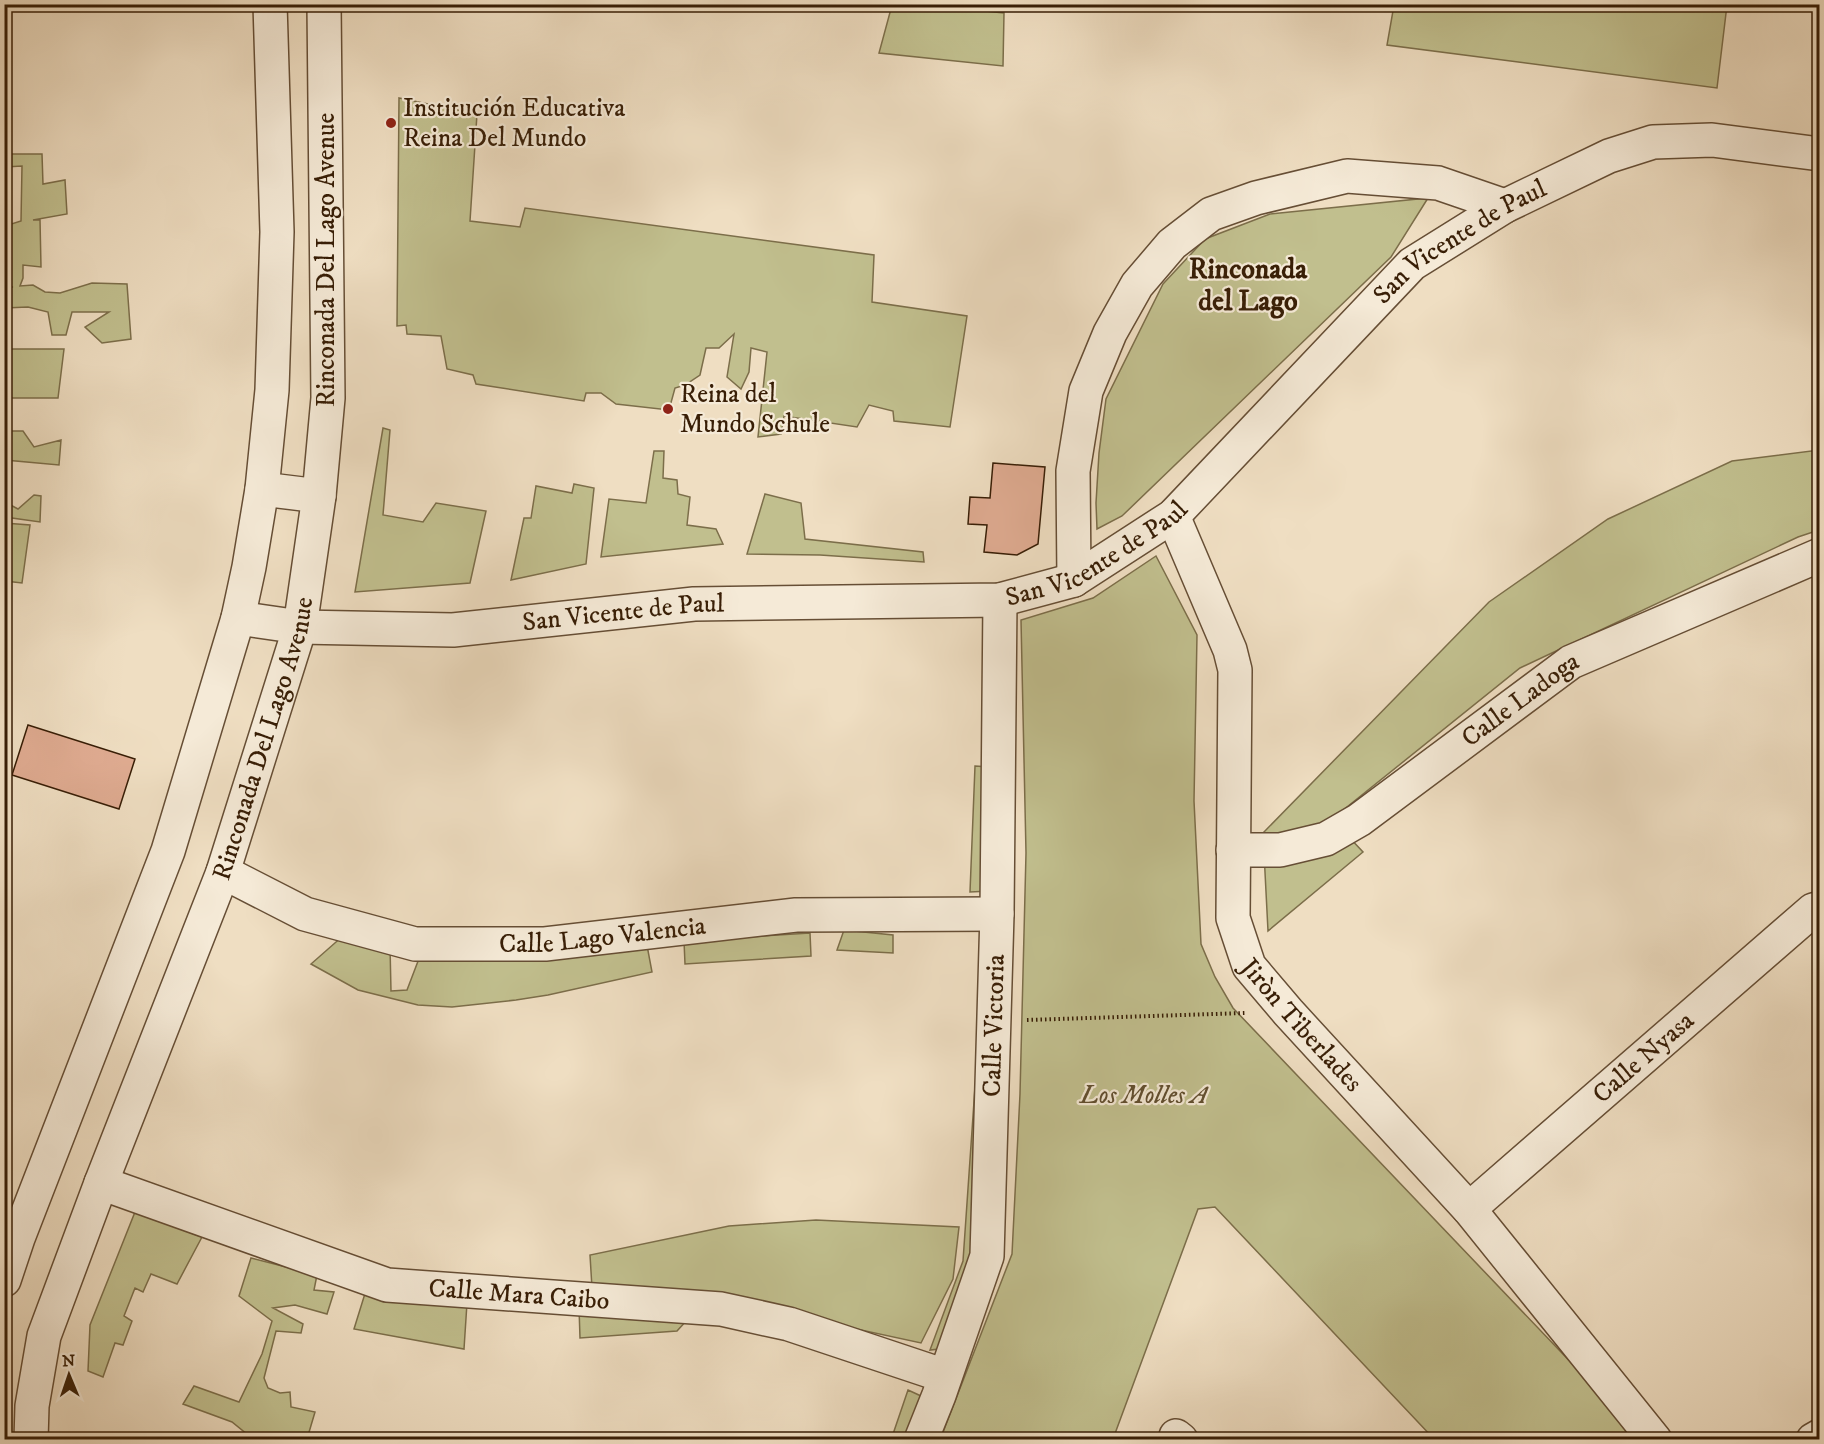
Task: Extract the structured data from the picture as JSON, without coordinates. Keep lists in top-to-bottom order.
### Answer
{
  "streets": {
    "street": [
      "San Vicente de Paul",
      "Rinconada Del Lago Avenue",
      "Calle Ladoga",
      "Calle Lago Valencia",
      "Jiròn Tiberlades",
      "Calle Victoria",
      "Calle Nyasa",
      "Calle Mara Caibo"
    ]
  },
  "crossings": [
    ["San Vicente de Paul", "Rinconada Del Lago Avenue"],
    ["San Vicente de Paul", "Jiròn Tiberlades"],
    ["San Vicente de Paul", "Calle Victoria"],
    ["Rinconada Del Lago Avenue", "Calle Lago Valencia"],
    ["Rinconada Del Lago Avenue", "Calle Mara Caibo"],
    ["Calle Ladoga", "Jiròn Tiberlades"],
    ["Calle Lago Valencia", "Calle Victoria"],
    ["Jiròn Tiberlades", "Calle Nyasa"],
    ["Calle Victoria", "Calle Mara Caibo"]
  ],
  "districts": ["Rinconada del Lago"],
  "parks": ["Los Molles A"],
  "places": ["Institución Educativa Reina Del Mundo", "Reina del Mundo Schule"],
  "north": "top"
}
